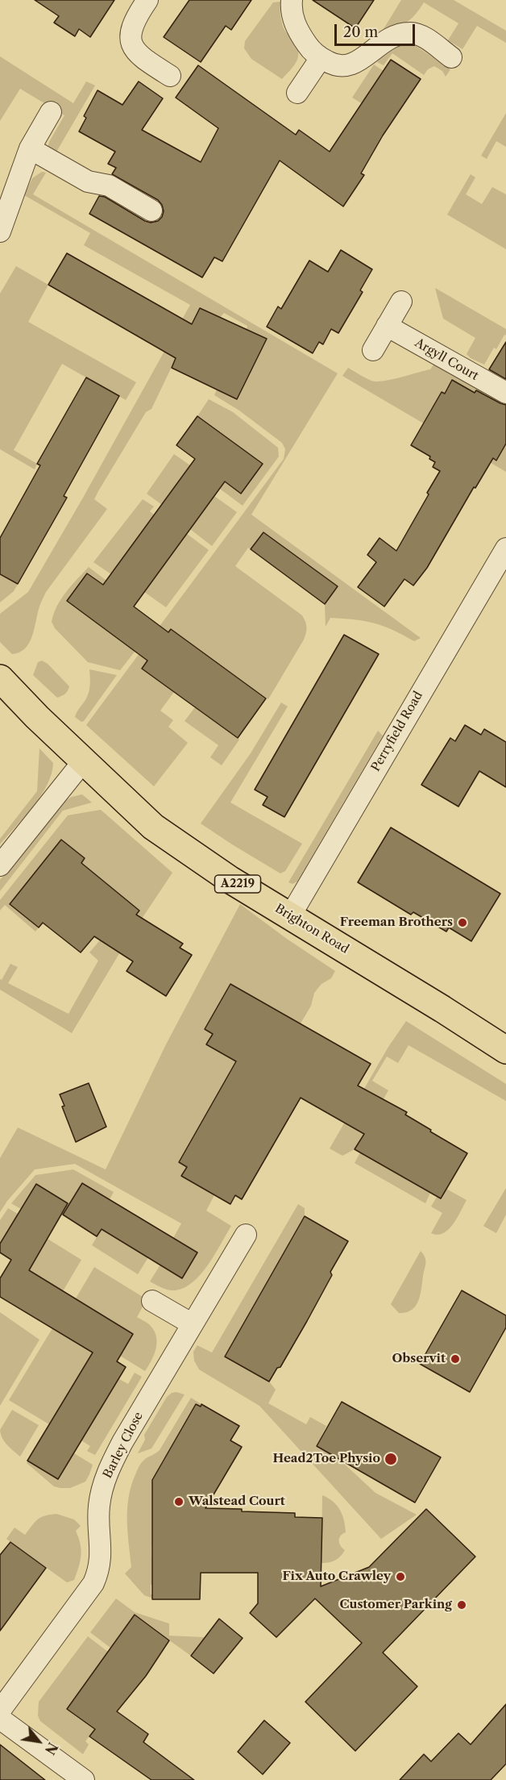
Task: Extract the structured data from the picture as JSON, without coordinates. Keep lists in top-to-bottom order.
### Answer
{
  "streets": {
    "main road": ["A2219", "Brighton Road"],
    "street": ["Argyll Court", "Perryfield Road", "Barley Close"]
  },
  "crossings": [
    ["Perryfield Road", "Brighton Road"]
  ],
  "places": [
    "Freeman Brothers",
    "Observit",
    "Head2Toe Physio",
    "Walstead Court",
    "Fix Auto Crawley",
    "Customer Parking"
  ],
  "scale_bar": "20 m",
  "north": "bottom right"
}
